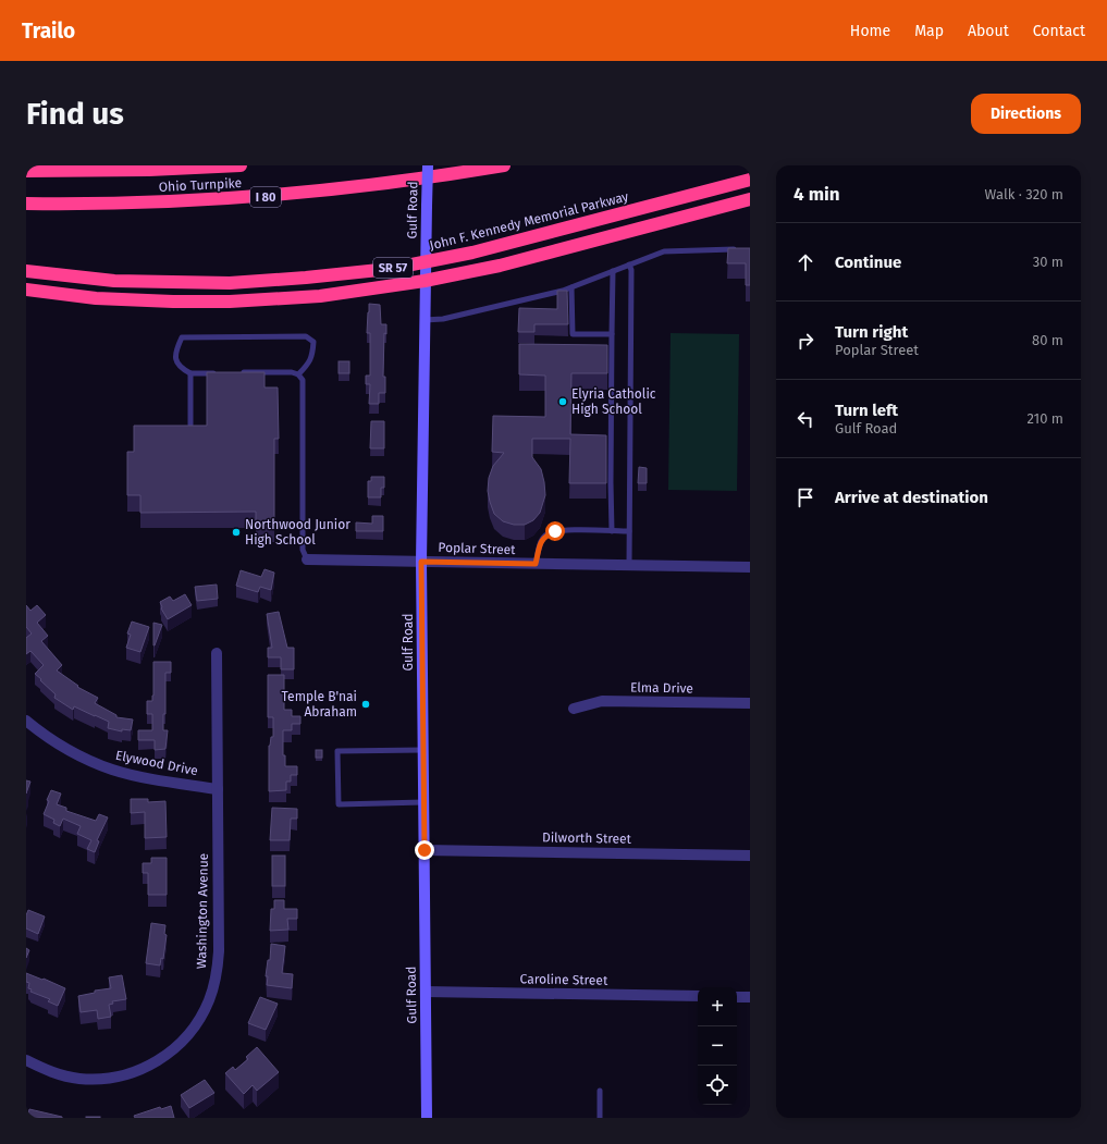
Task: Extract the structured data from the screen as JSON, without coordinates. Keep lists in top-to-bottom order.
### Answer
{
  "streets": {
    "highway": [
      "Ohio Turnpike",
      "I 80",
      "John F. Kennedy Memorial Parkway",
      "SR 57"
    ],
    "street": [
      "Gulf Road",
      "Poplar Street",
      "Elma Drive",
      "Elywood Drive",
      "Dilworth Street",
      "Washington Avenue",
      "Caroline Street"
    ]
  },
  "crossings": [
    ["Gulf Road", "John F. Kennedy Memorial Parkway"],
    ["Gulf Road", "SR 57"],
    ["Gulf Road", "Poplar Street"],
    ["Gulf Road", "Dilworth Street"],
    ["Gulf Road", "Caroline Street"],
    ["Elywood Drive", "Washington Avenue"]
  ],
  "places": ["Elyria Catholic High School", "Northwood Junior High School", "Temple B'nai Abraham"],
  "page": {
    "header": "Trailo",
    "nav": [
      "Home",
      "Map",
      "About",
      "Contact"
    ],
    "buttons": "Directions",
    "title": "Find us",
    "heading": ["4 min", "Walk · 320 m"],
    "list": [
      ["Continue", "30 m"],
      ["Turn right", "Poplar Street", "80 m"],
      ["Turn left", "Gulf Road", "210 m"],
      "Arrive at destination"
    ],
    "map_buttons": ["+", "−"]
  }
}
